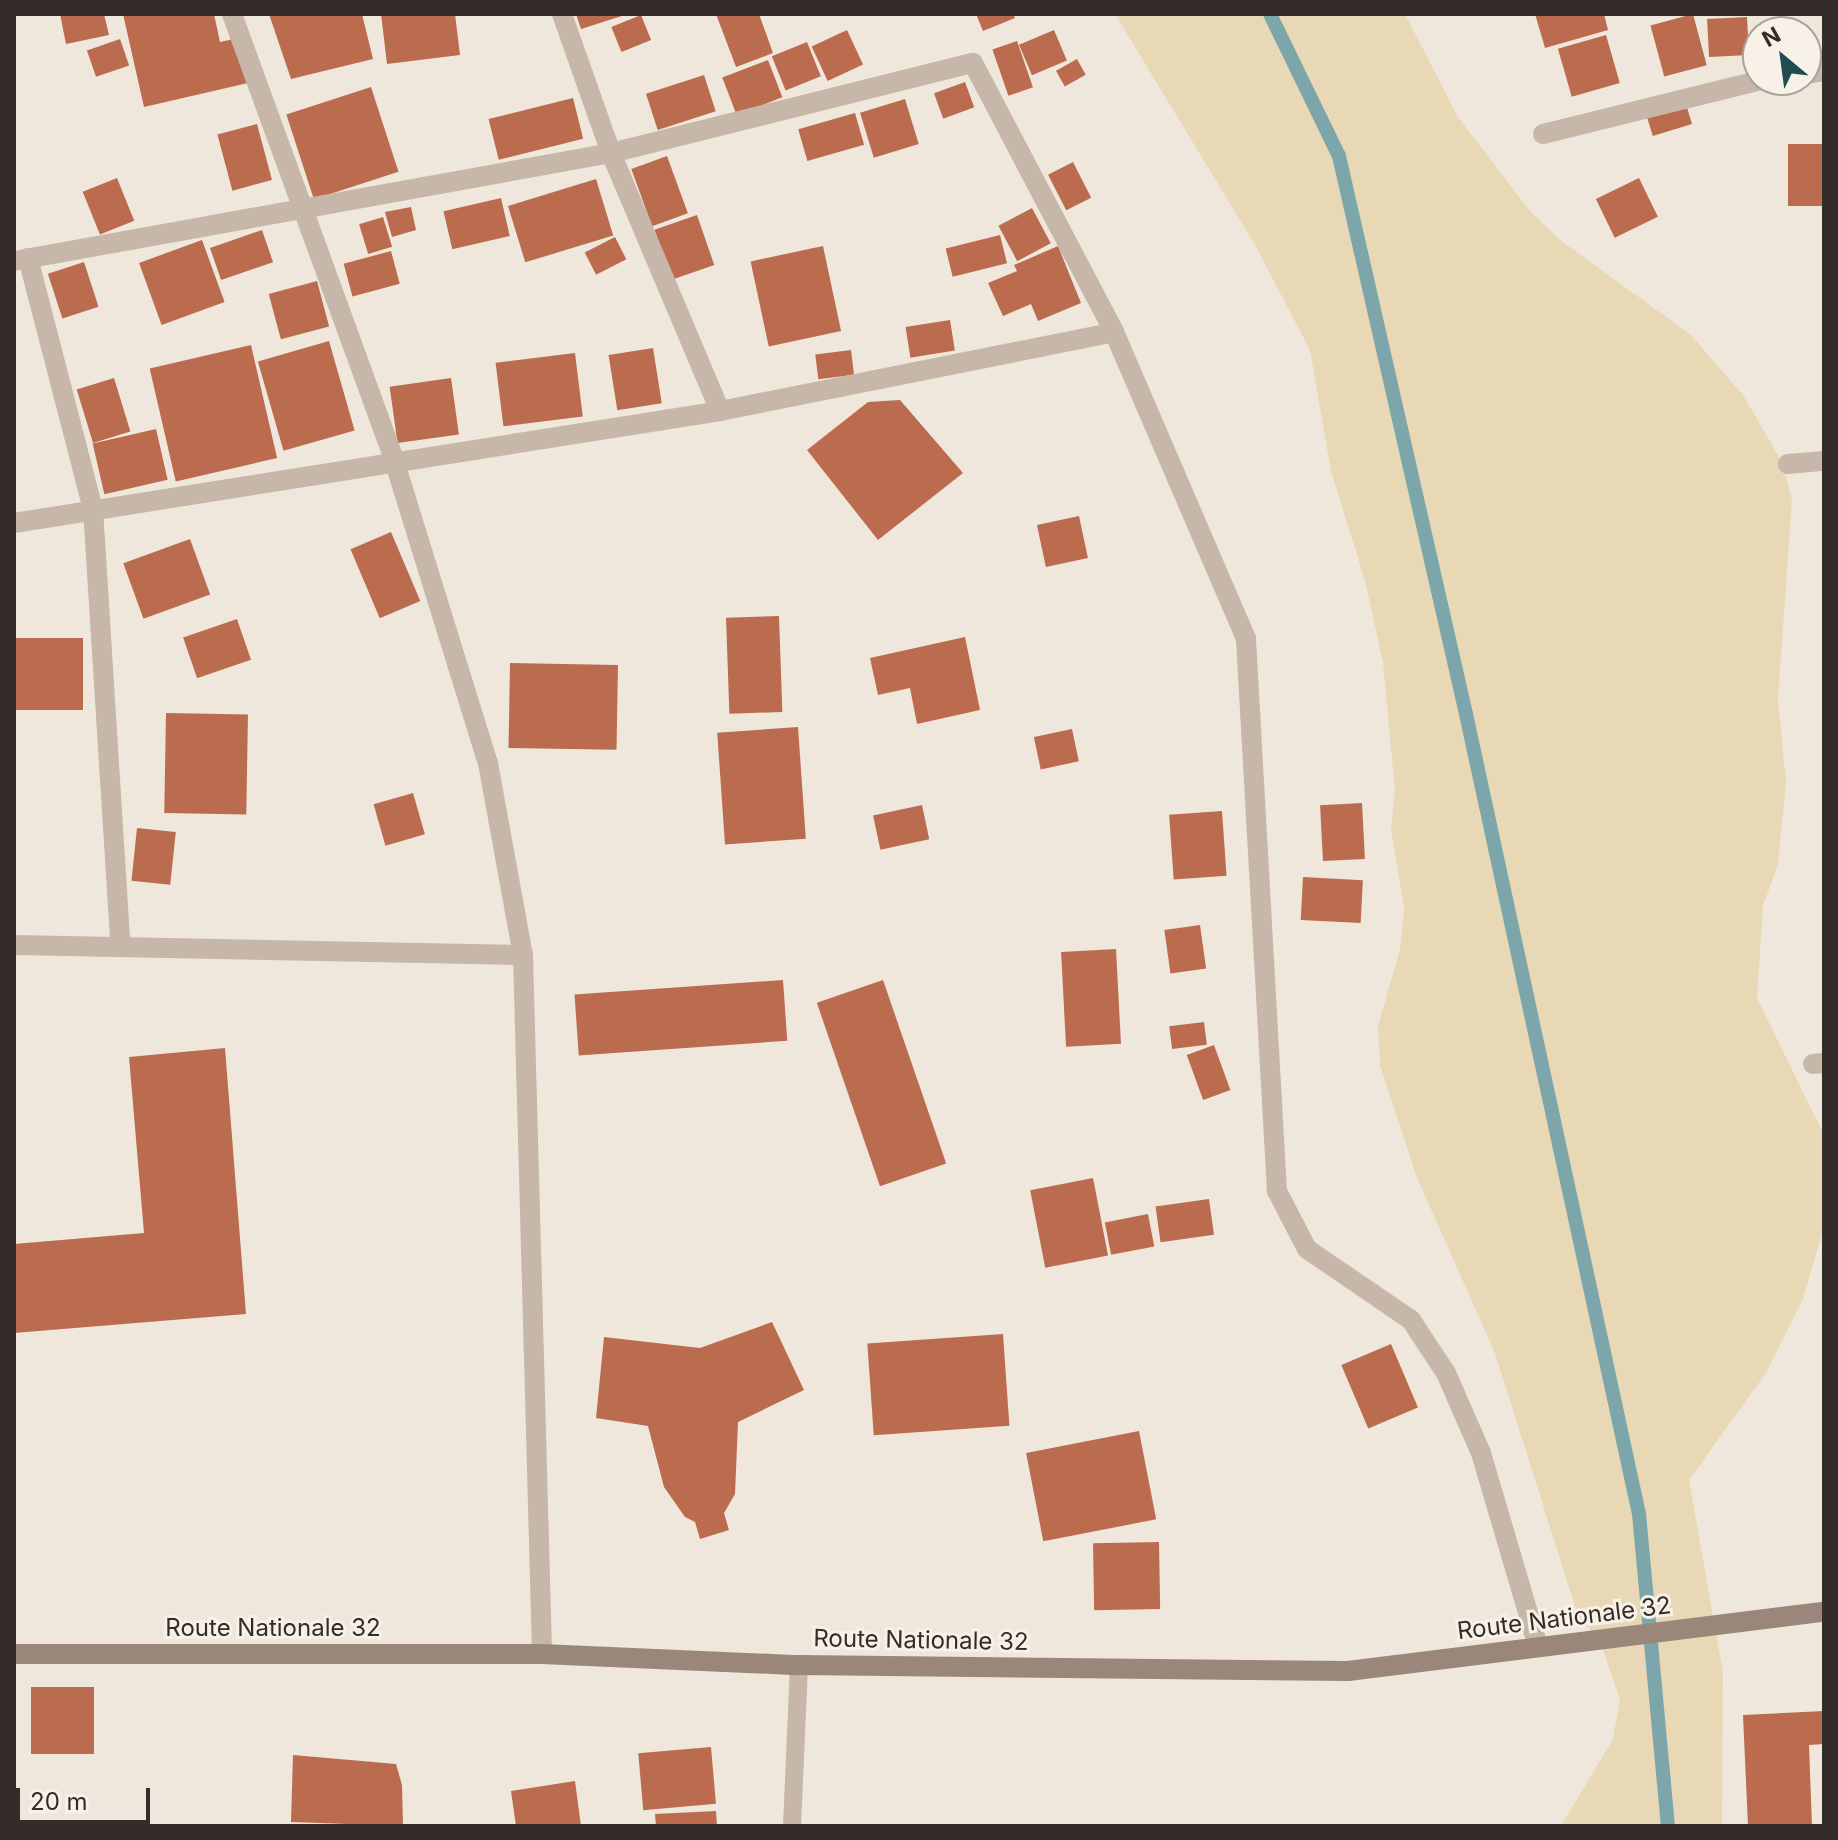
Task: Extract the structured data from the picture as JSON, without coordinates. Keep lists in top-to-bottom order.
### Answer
{
  "streets": {
    "street": ["Route Nationale 32"]
  },
  "scale_bar": "20 m",
  "north": "top left"
}
